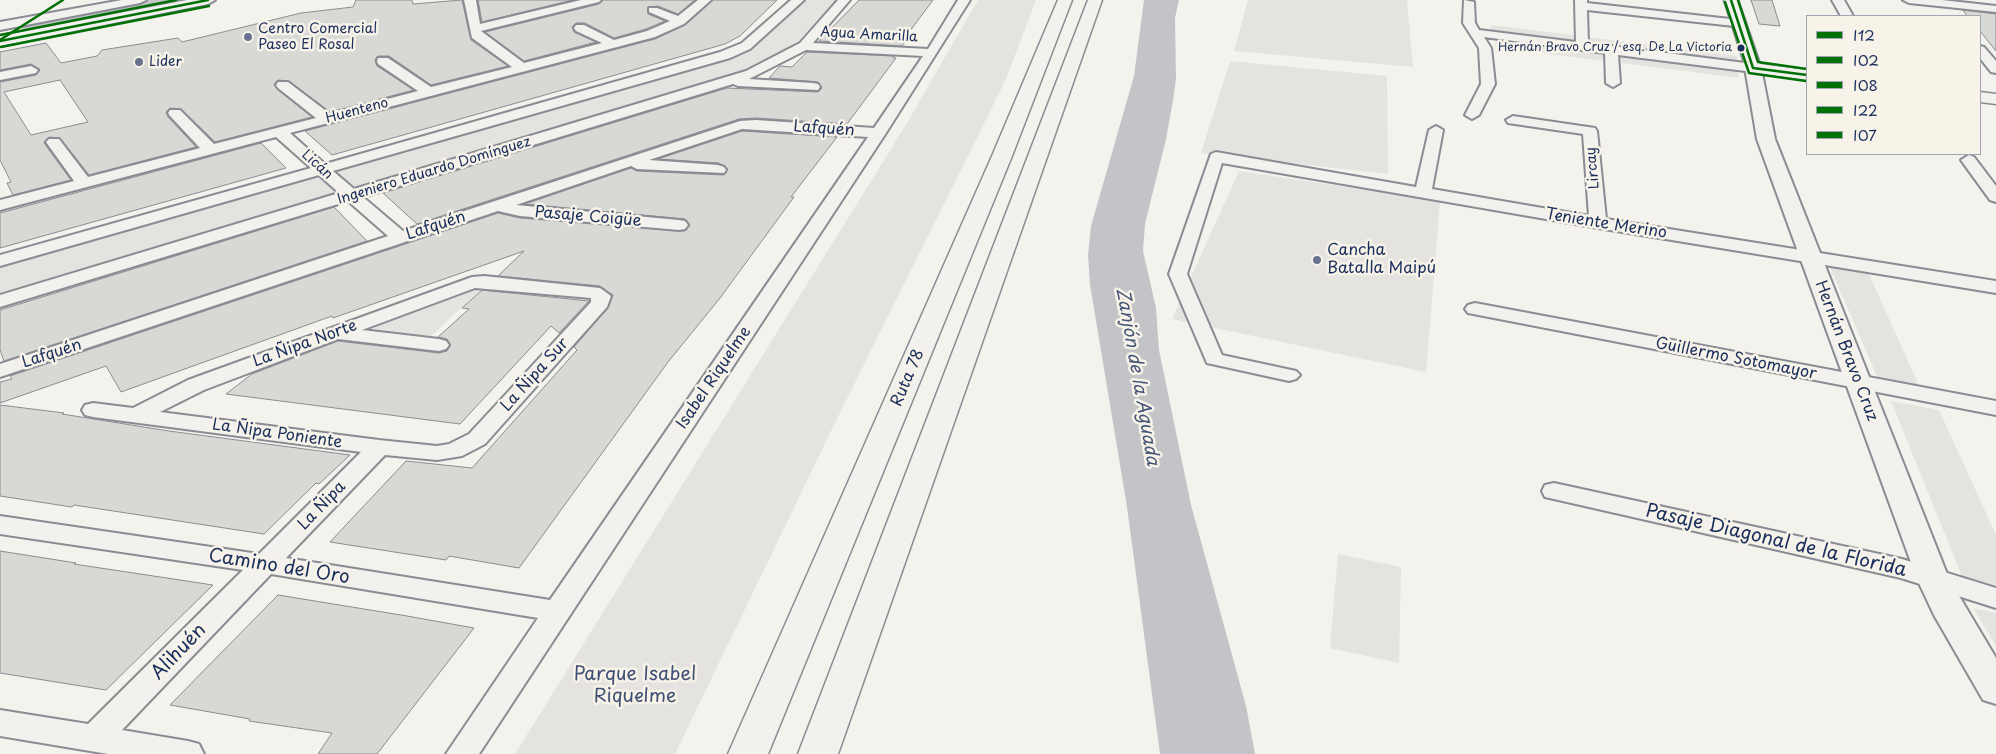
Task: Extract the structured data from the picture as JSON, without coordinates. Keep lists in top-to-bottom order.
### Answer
{
  "streets": {
    "main road": ["Hernán Bravo Cruz", "Ruta 78"],
    "street": [
      "Agua Amarilla",
      "Huenteno",
      "Lafquén",
      "Licán",
      "Lircay",
      "Ingeniero Eduardo Domínguez",
      "Pasaje Coigüe",
      "Teniente Merino",
      "La Ñipa Norte",
      "Guillermo Sotomayor",
      "La Ñipa Sur",
      "Isabel Riquelme",
      "La Ñipa Poniente",
      "La Ñipa",
      "Pasaje Diagonal de la Florida",
      "Camino del Oro",
      "Alihuén"
    ]
  },
  "crossings": [
    ["Agua Amarilla", "Ingeniero Eduardo Domínguez"],
    ["Agua Amarilla", "Isabel Riquelme"],
    ["Huenteno", "Licán"],
    ["Lafquén", "Licán"],
    ["Lafquén", "Pasaje Coigüe"],
    ["Lafquén", "Isabel Riquelme"],
    ["Licán", "Ingeniero Eduardo Domínguez"],
    ["Lircay", "Teniente Merino"],
    ["Teniente Merino", "Hernán Bravo Cruz"],
    ["La Ñipa Norte", "La Ñipa Sur"],
    ["La Ñipa Norte", "La Ñipa Poniente"],
    ["Hernán Bravo Cruz", "Guillermo Sotomayor"],
    ["Hernán Bravo Cruz", "Pasaje Diagonal de la Florida"],
    ["La Ñipa Sur", "La Ñipa Poniente"],
    ["Isabel Riquelme", "Camino del Oro"],
    ["La Ñipa Poniente", "La Ñipa"],
    ["La Ñipa", "Camino del Oro"],
    ["La Ñipa", "Alihuén"],
    ["Camino del Oro", "Alihuén"]
  ],
  "water": ["Zanjón de la Aguada"],
  "parks": ["Parque Isabel Riquelme"],
  "places": [
    "Centro Comercial Paseo El Rosal",
    "Hernán Bravo Cruz / esq. De La Victoria",
    "Lider",
    "Cancha Batalla Maipú"
  ],
  "lines": [
    "transit line I12",
    "transit line I08",
    "transit line I22",
    "transit line I07",
    "transit line I02"
  ],
  "legend": [
    "I12",
    "I02",
    "I08",
    "I22",
    "I07"
  ]
}
